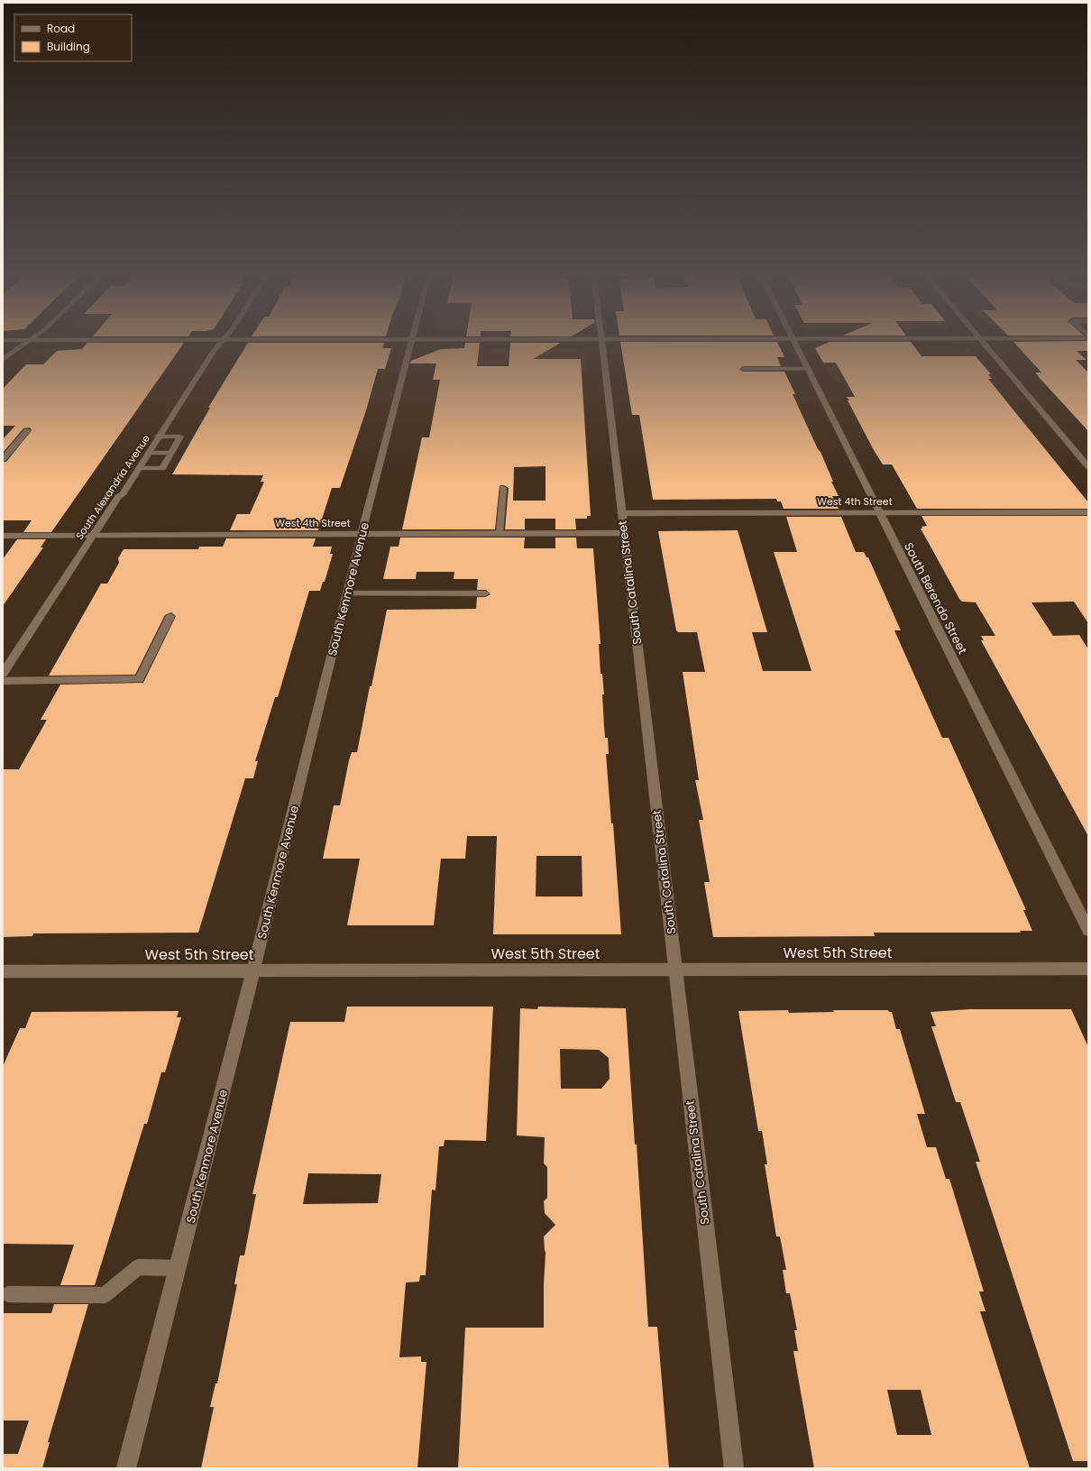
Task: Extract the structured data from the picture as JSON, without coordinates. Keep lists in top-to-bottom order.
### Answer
{
  "streets": {
    "street": [
      "South Alexandria Avenue",
      "West 4th Street",
      "South Catalina Street",
      "South Kenmore Avenue",
      "South Berendo Street",
      "West 5th Street"
    ]
  },
  "crossings": [
    ["South Alexandria Avenue", "West 4th Street"],
    ["West 4th Street", "South Catalina Street"],
    ["West 4th Street", "South Kenmore Avenue"],
    ["West 4th Street", "South Berendo Street"],
    ["South Catalina Street", "West 5th Street"],
    ["South Kenmore Avenue", "West 5th Street"]
  ],
  "legend": ["Road", "Building"]
}
